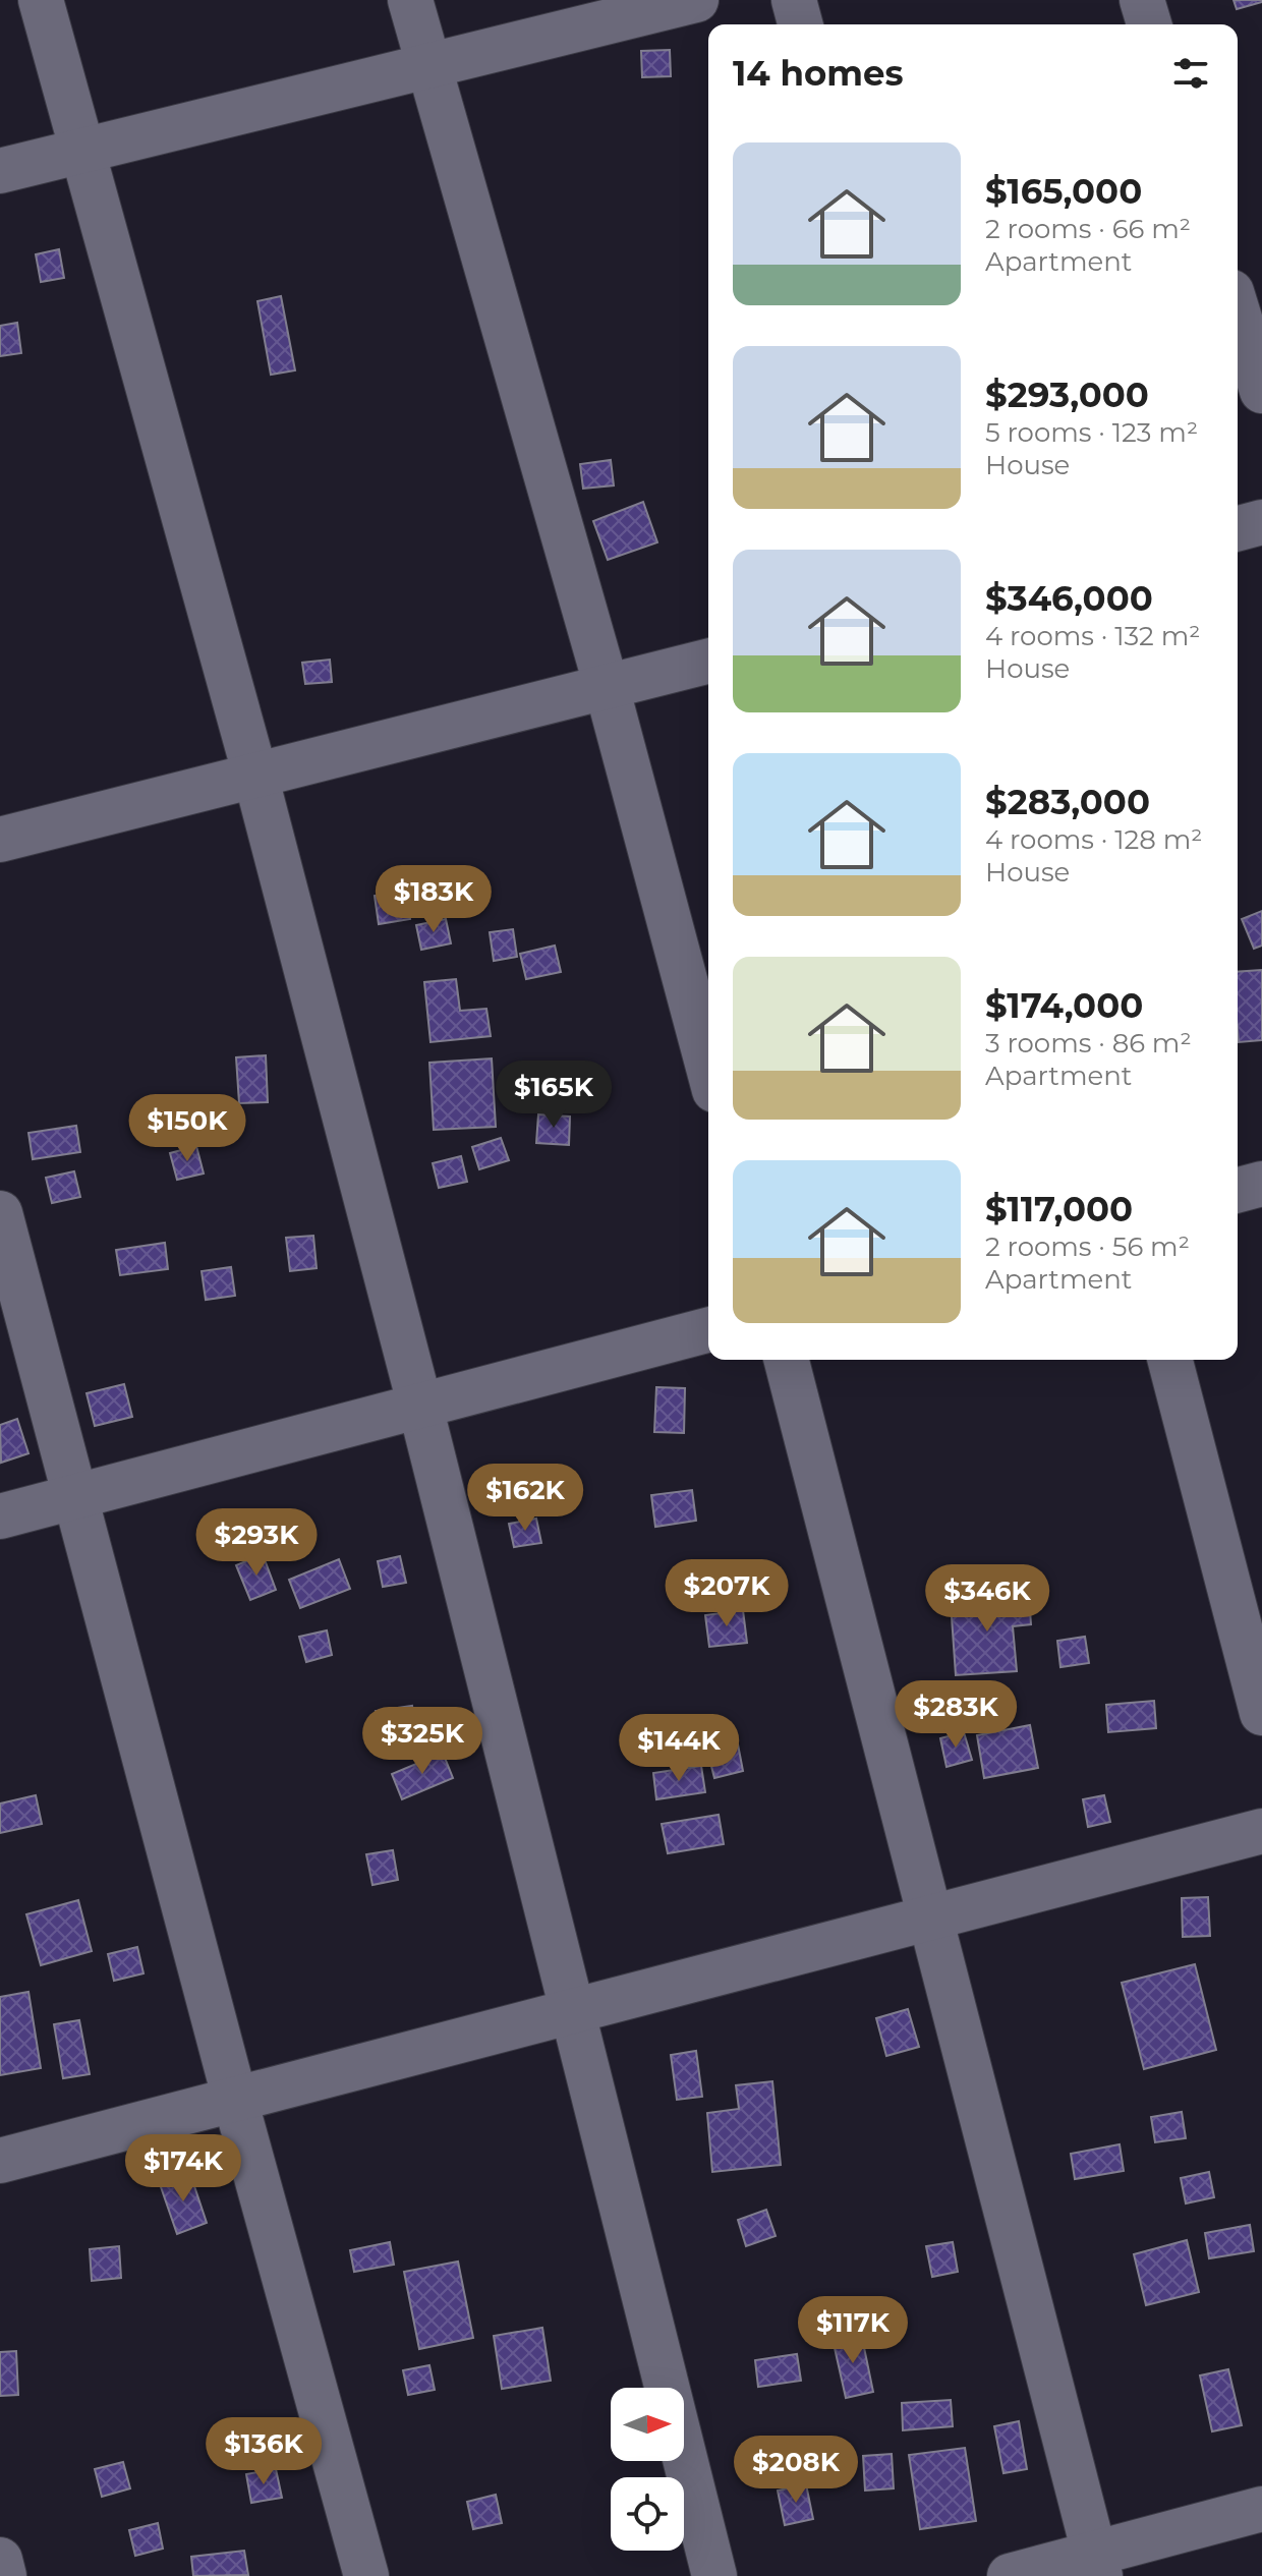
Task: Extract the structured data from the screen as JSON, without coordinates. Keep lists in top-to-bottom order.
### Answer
{
  "north": "right",
  "page": {
    "heading": "14 homes",
    "list": [
      {
        "name": "$165,000",
        "note": "2 rooms · 66 m² · Apartment"
      },
      {
        "name": "$293,000",
        "note": "5 rooms · 123 m² · House"
      },
      {
        "name": "$346,000",
        "note": "4 rooms · 132 m² · House"
      },
      {
        "name": "$283,000",
        "note": "4 rooms · 128 m² · House"
      },
      {
        "name": "$174,000",
        "note": "3 rooms · 86 m² · Apartment"
      },
      {
        "name": "$117,000",
        "note": "2 rooms · 56 m² · Apartment"
      }
    ],
    "price": [
      "$183K",
      "$165K",
      "$150K",
      "$162K",
      "$293K",
      "$207K",
      "$346K",
      "$283K",
      "$325K",
      "$144K",
      "$174K",
      "$117K",
      "$136K",
      "$208K"
    ]
  }
}
